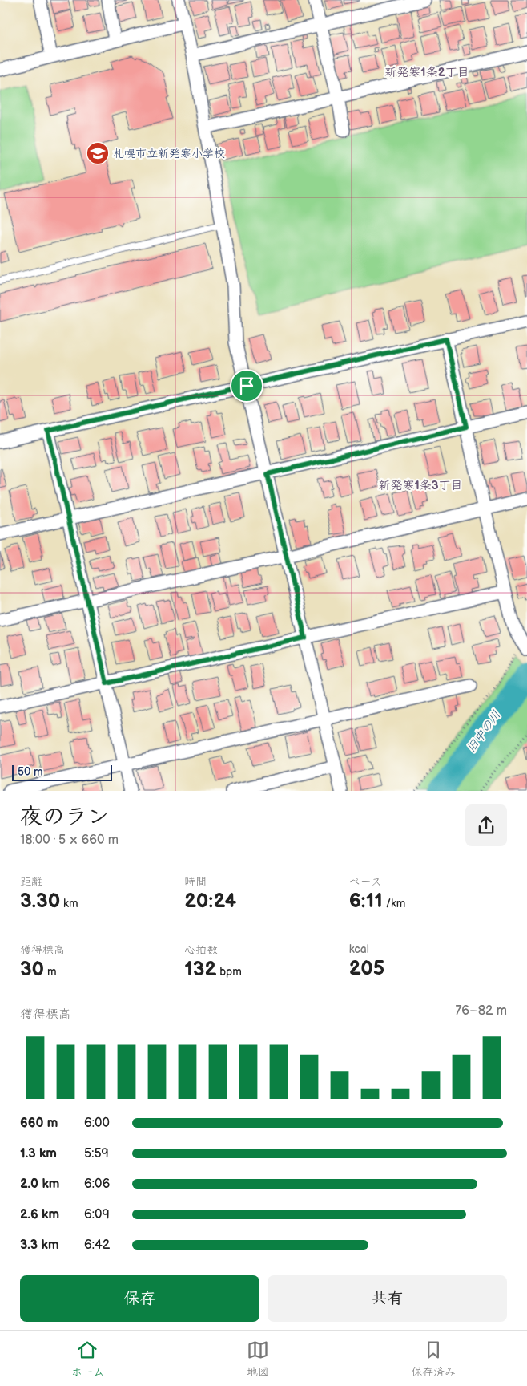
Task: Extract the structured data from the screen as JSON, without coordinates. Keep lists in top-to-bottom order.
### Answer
{
  "districts": ["新発寒1条2丁目", "新発寒1条3丁目"],
  "water": ["旧中の川"],
  "places": {
    "school or university": ["札幌市立新発寒小学校"]
  },
  "scale_bar": "50 m",
  "page": {
    "scale": "50 m",
    "heading": ["夜のラン", "18:00 · 5 × 660 m"],
    "stats": [
      ["距離", "3.30 km"],
      ["時間", "20:24"],
      ["ペース", "6:11 /km"],
      ["獲得標高", "30 m"],
      ["心拍数", "132 bpm"],
      ["kcal", "205"]
    ],
    "chart": ["獲得標高", "76–82 m"],
    "list": [
      {
        "name": "660 m",
        "note": "6:00"
      },
      {
        "name": "1.3 km",
        "note": "5:59"
      },
      {
        "name": "2.0 km",
        "note": "6:06"
      },
      {
        "name": "2.6 km",
        "note": "6:09"
      },
      {
        "name": "3.3 km",
        "note": "6:42"
      }
    ],
    "buttons": ["保存", "共有"],
    "tabs": ["ホーム", "地図", "保存済み"]
  }
}
